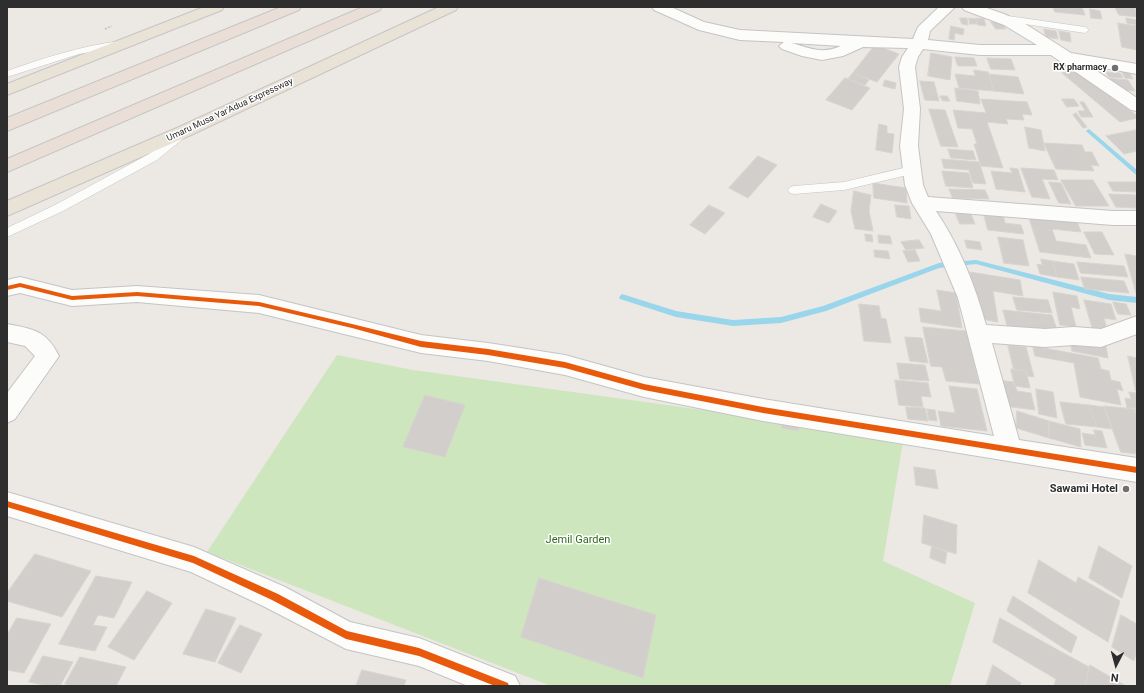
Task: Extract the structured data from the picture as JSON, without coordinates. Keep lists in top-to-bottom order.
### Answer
{
  "streets": {
    "highway": ["Umaru Musa Yar'Adua Expressway"]
  },
  "parks": ["Jemil Garden"],
  "places": ["RX pharmacy", "Sawami Hotel"],
  "north": "bottom"
}
